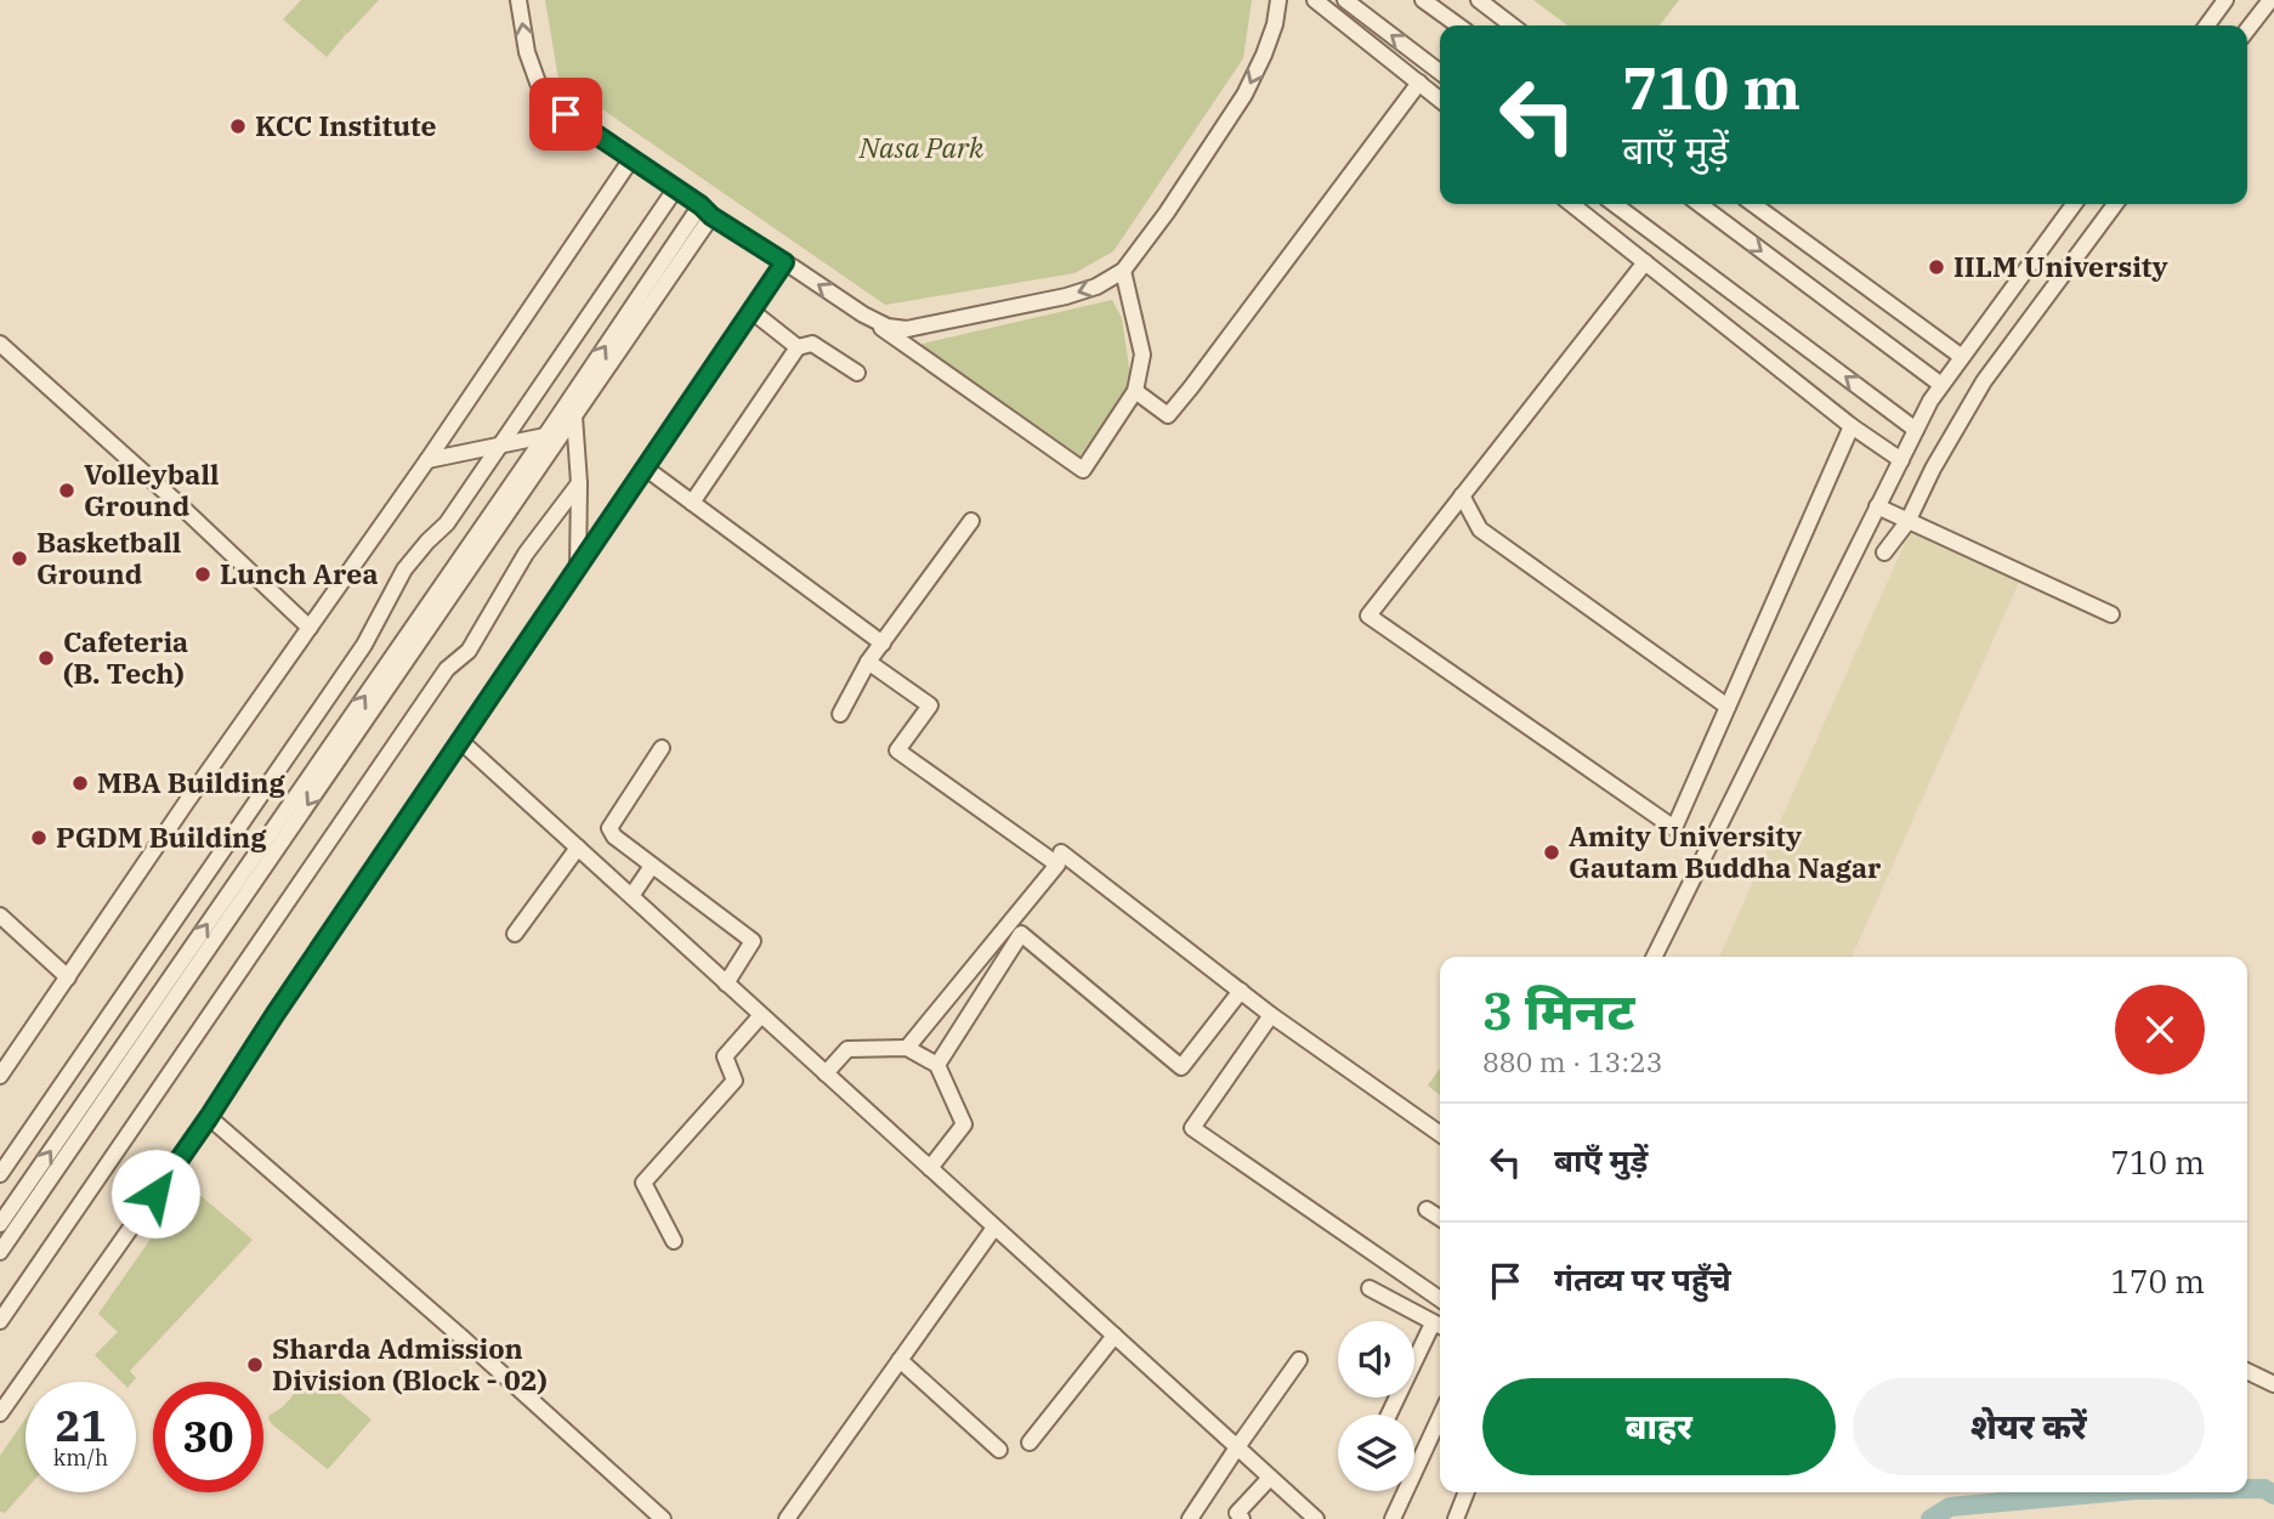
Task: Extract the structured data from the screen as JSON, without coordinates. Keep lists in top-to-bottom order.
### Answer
{
  "parks": ["Nasa Park"],
  "places": [
    "KCC Institute",
    "IILM University",
    "Volleyball Ground",
    "Basketball Ground",
    "Lunch Area",
    "Cafeteria (B. Tech)",
    "MBA Building",
    "PGDM Building",
    "Amity University Gautam Buddha Nagar",
    "Sharda Admission Division (Block - 02)"
  ],
  "page": {
    "turn": ["710 m", "बाएँ मुड़ें"],
    "heading": ["3 मिनट", "880 m · 13:23"],
    "list": [
      {
        "name": "बाएँ मुड़ें",
        "value": "710 m"
      },
      {
        "name": "गंतव्य पर पहुँचे",
        "value": "170 m"
      }
    ],
    "buttons": ["बाहर", "शेयर करें"],
    "speed": "21 km/h",
    "limit": "30"
  }
}
